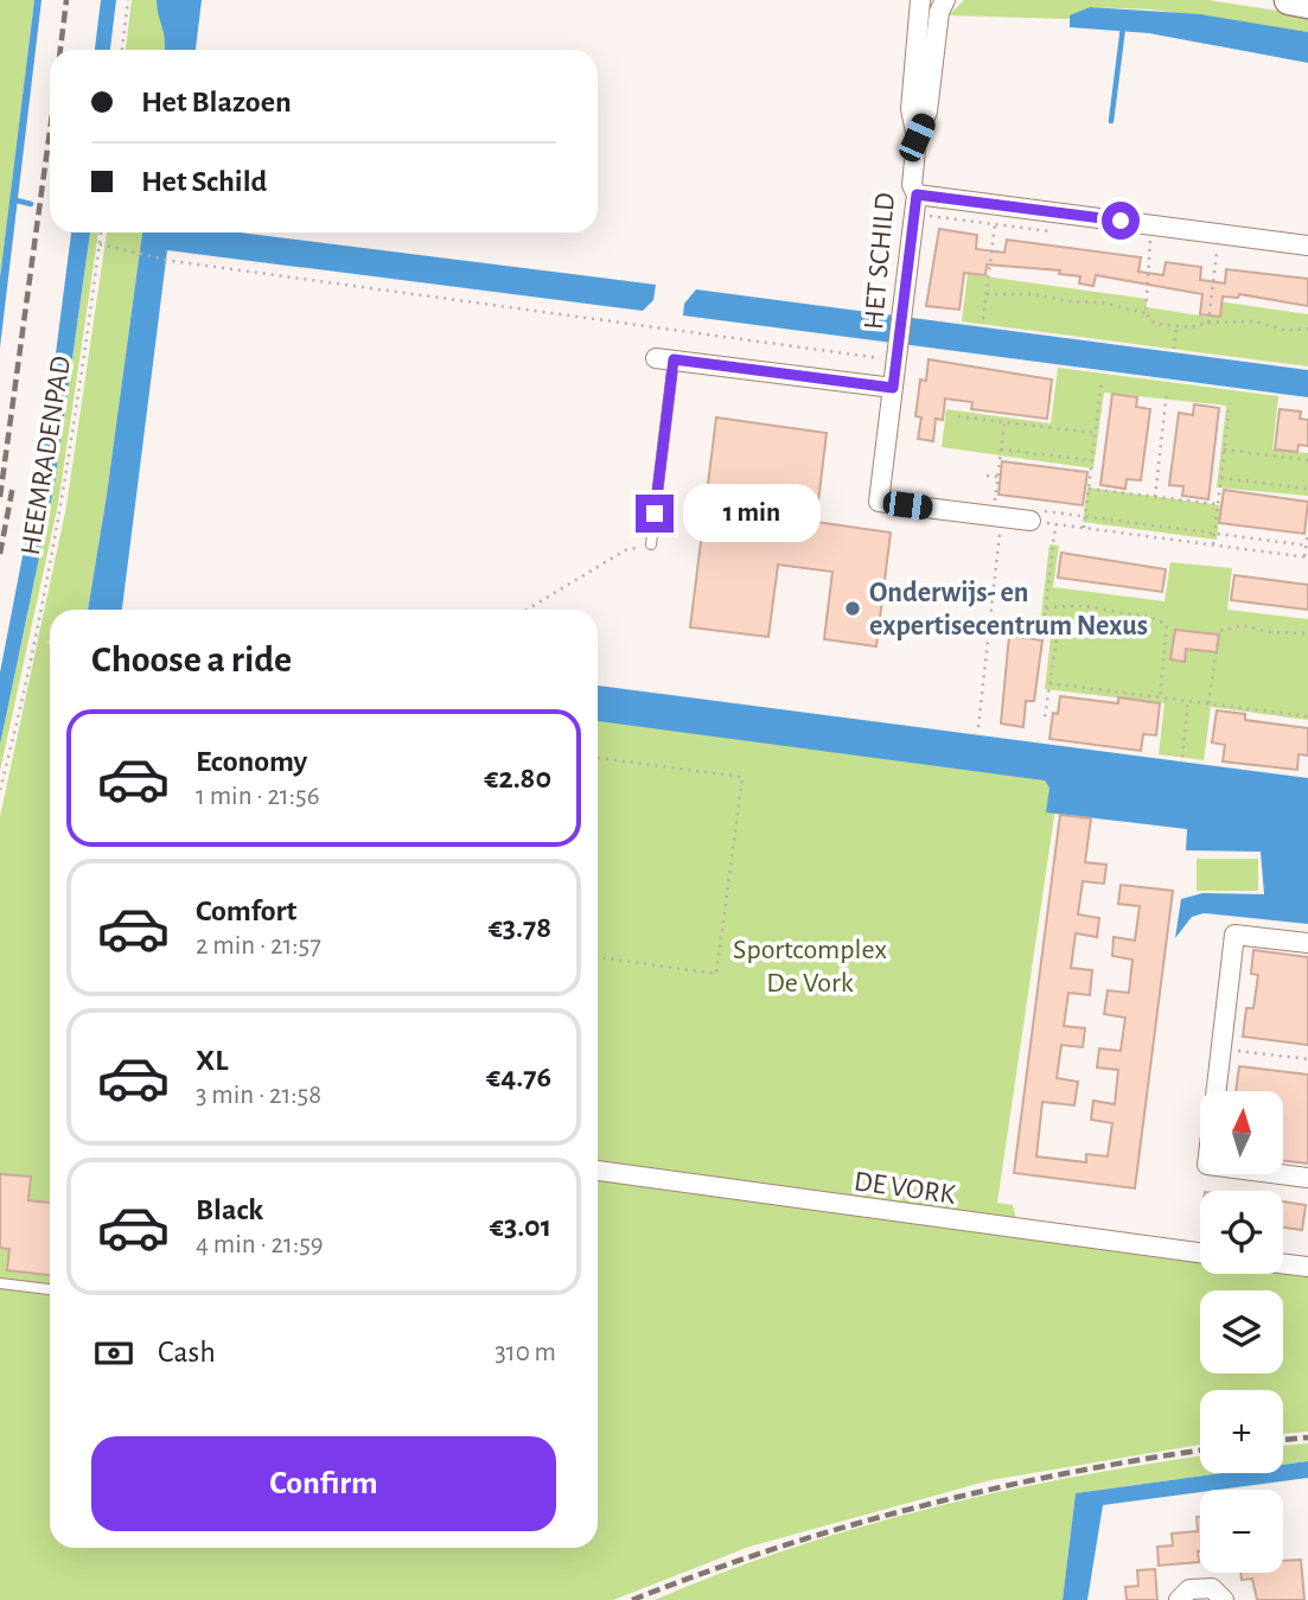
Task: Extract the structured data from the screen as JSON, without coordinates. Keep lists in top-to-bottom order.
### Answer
{
  "streets": {
    "street": ["HET SCHILD", "DE VORK"],
    "path": ["HEEMRADENPAD"]
  },
  "parks": ["Sportcomplex De Vork"],
  "places": ["Onderwijs- en expertisecentrum Nexus"],
  "north": "top",
  "page": {
    "banner": ["Het Blazoen", "Het Schild"],
    "bubble": "1 min",
    "heading": "Choose a ride",
    "list": [
      {
        "name": "Economy",
        "note": "1 min · 21:56",
        "value": "€2.80"
      },
      {
        "name": "Comfort",
        "note": "2 min · 21:57",
        "value": "€3.78"
      },
      {
        "name": "XL",
        "note": "3 min · 21:58",
        "value": "€4.76"
      },
      {
        "name": "Black",
        "note": "4 min · 21:59",
        "value": "€3.01"
      }
    ],
    "map_buttons": ["+", "−"],
    "pay": ["Cash", "310 m"],
    "buttons": "Confirm"
  }
}
